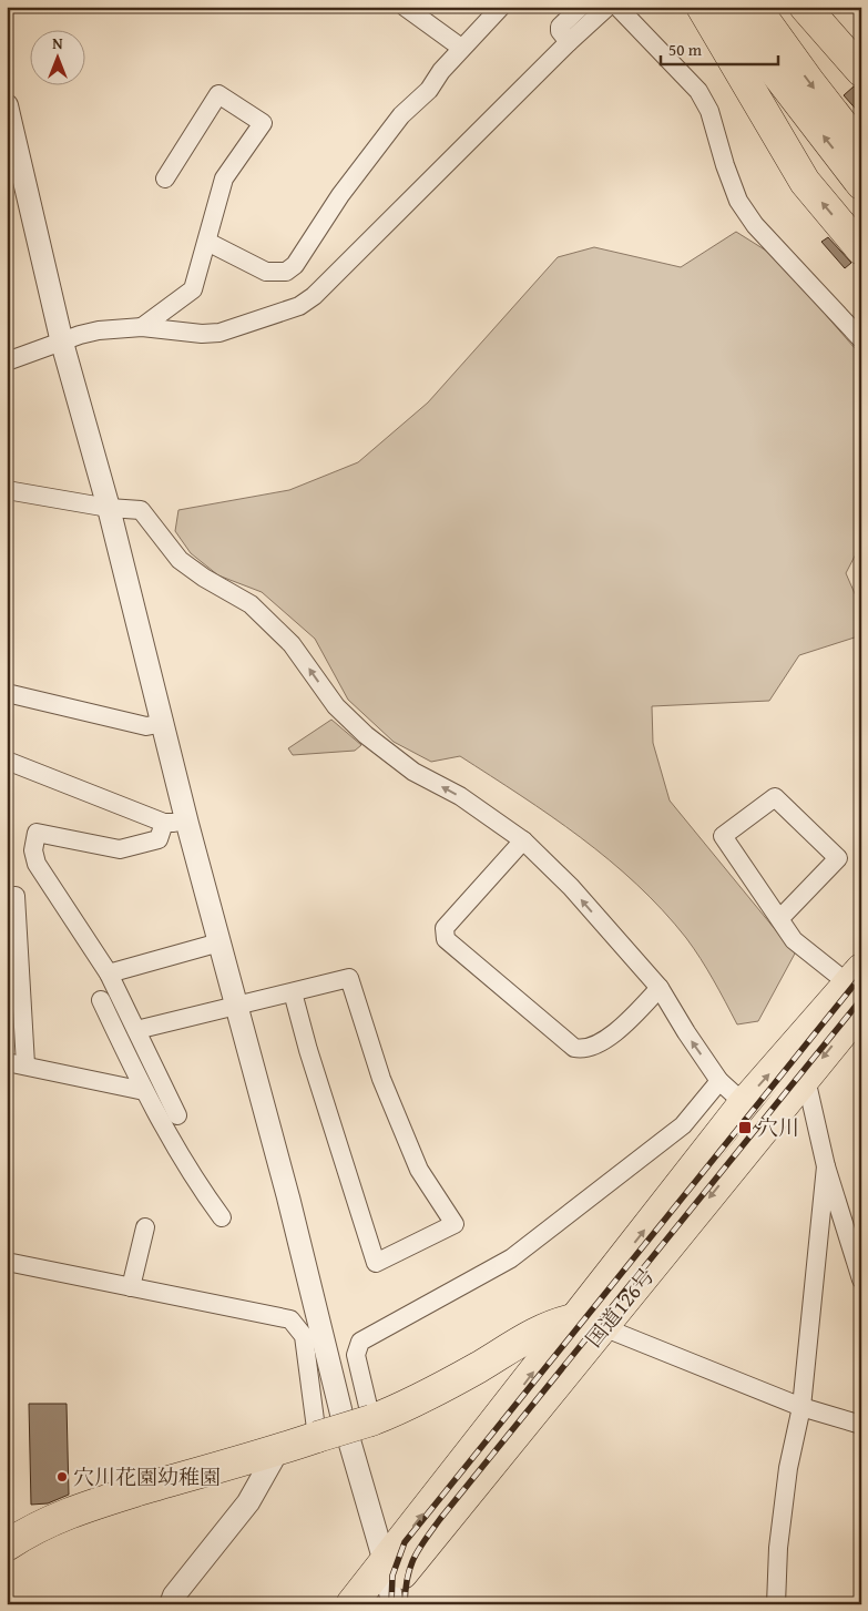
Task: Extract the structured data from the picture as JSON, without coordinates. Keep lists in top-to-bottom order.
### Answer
{
  "streets": {
    "highway": ["国道126号"]
  },
  "places": {
    "transit": ["穴川"],
    "other": ["穴川花園幼稚園"]
  },
  "scale_bar": "50 m",
  "north": "top"
}
